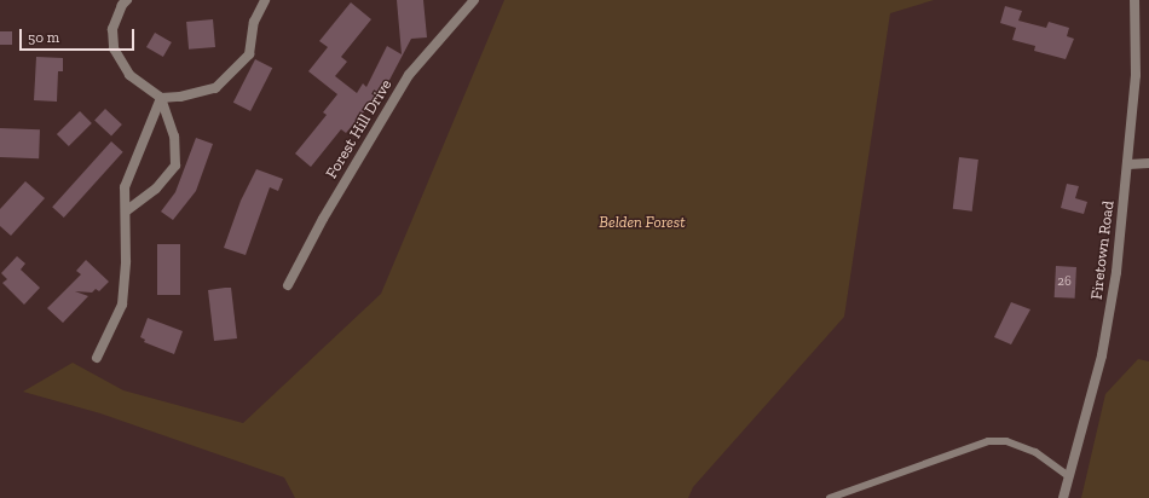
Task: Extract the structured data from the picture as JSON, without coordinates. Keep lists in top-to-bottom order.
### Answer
{
  "streets": {
    "street": ["Forest Hill Drive", "Firetown Road"]
  },
  "parks": ["Belden Forest"],
  "house_numbers": ["26"],
  "scale_bar": "50 m"
}
